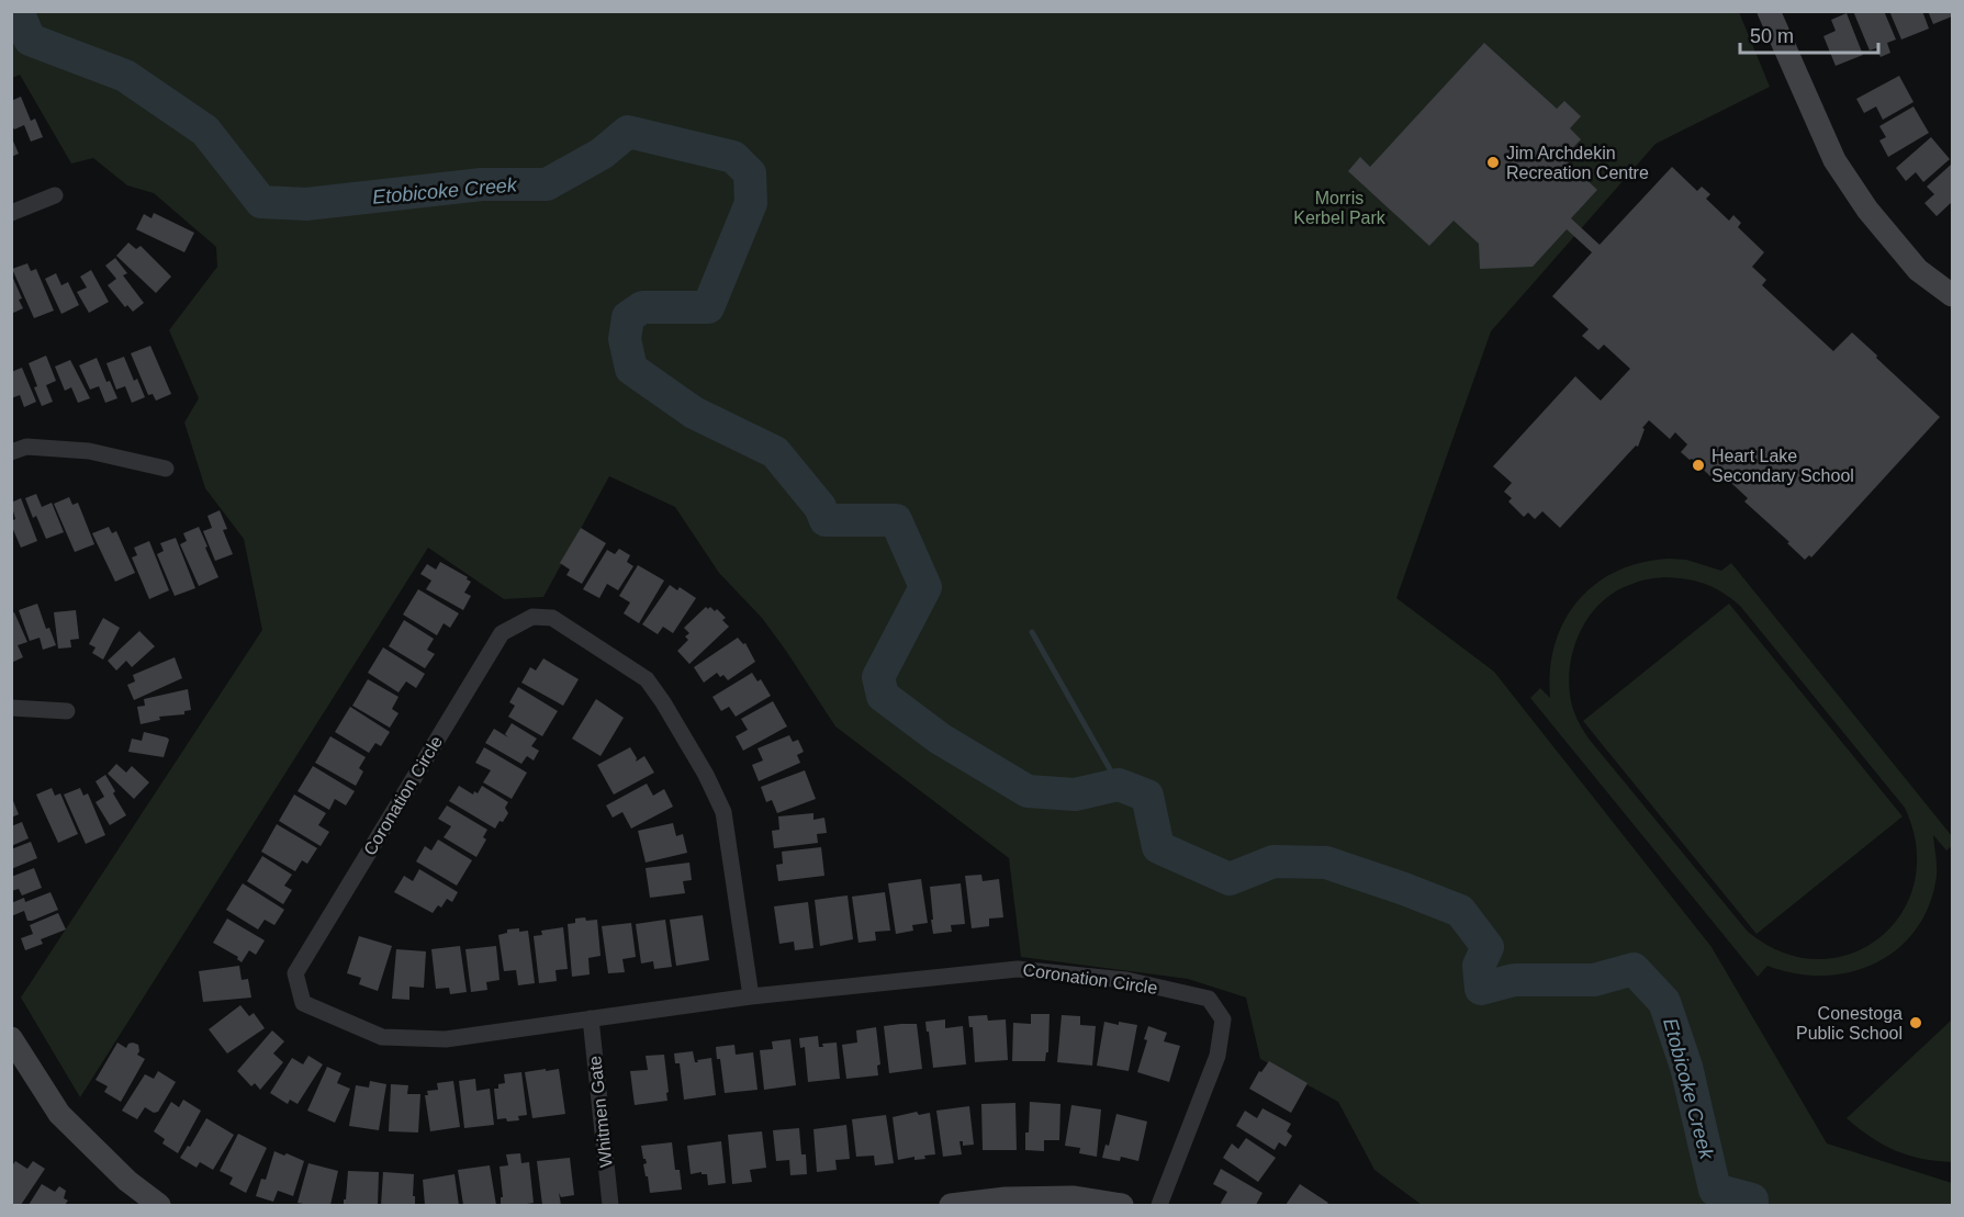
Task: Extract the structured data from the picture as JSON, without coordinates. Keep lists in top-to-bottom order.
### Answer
{
  "streets": {
    "street": ["Coronation Circle", "Whitmen Gate"]
  },
  "crossings": [
    ["Coronation Circle", "Whitmen Gate"]
  ],
  "water": ["Etobicoke Creek"],
  "parks": ["Morris Kerbel Park"],
  "places": ["Jim Archdekin Recreation Centre", "Heart Lake Secondary School", "Conestoga Public School"],
  "scale_bar": "50 m"
}
